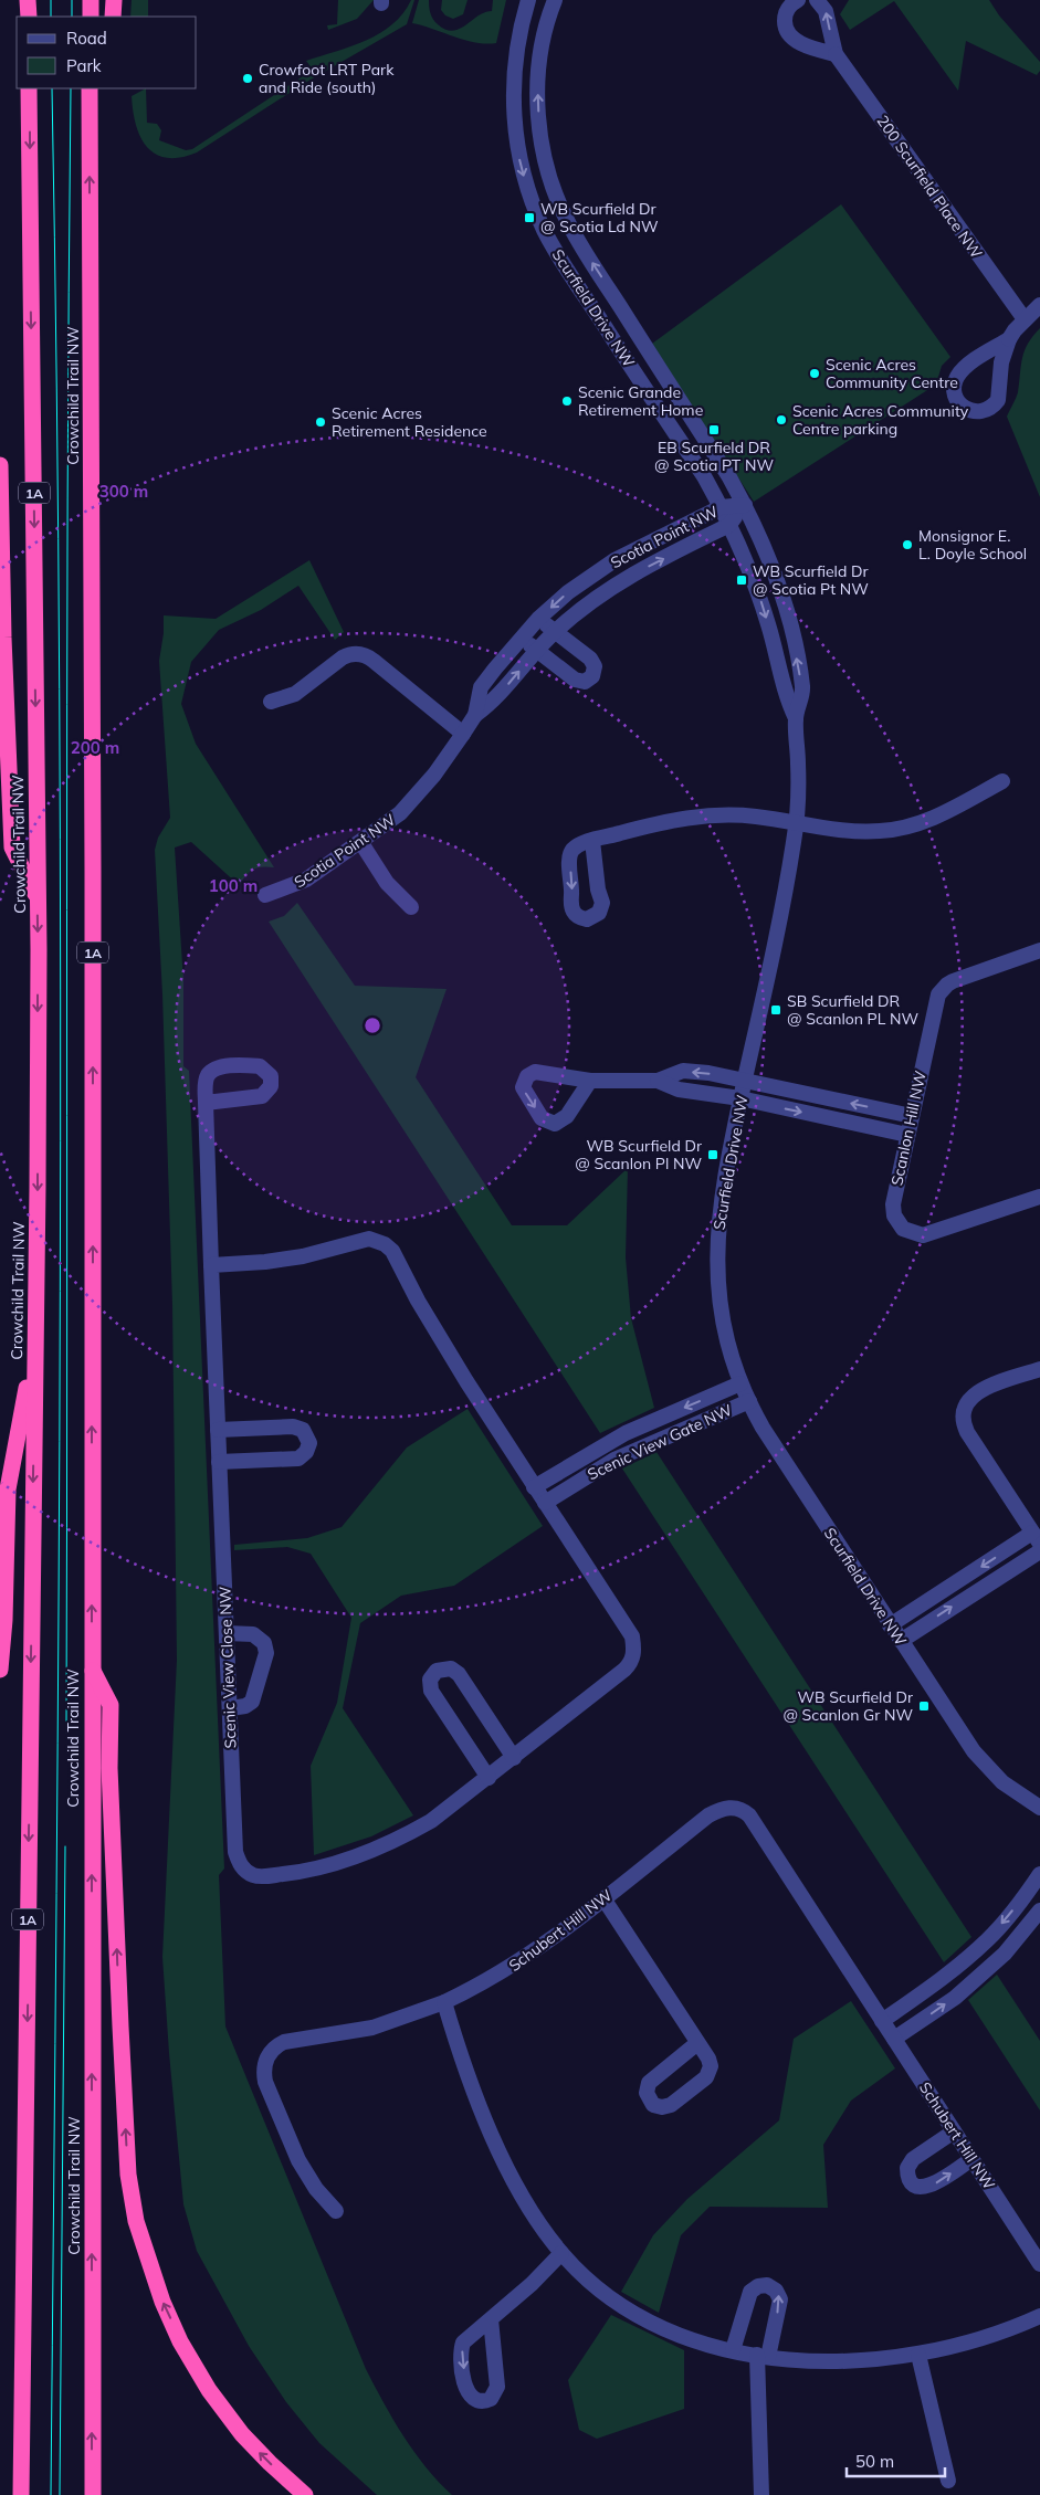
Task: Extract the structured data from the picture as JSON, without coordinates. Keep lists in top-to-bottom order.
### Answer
{
  "streets": {
    "highway": ["Crowchild Trail NW", "1A"],
    "street": [
      "200 Scurfield Place NW",
      "Scurfield Drive NW",
      "Scotia Point NW",
      "Scanlon Hill NW",
      "Scenic View Gate NW",
      "Scenic View Close NW",
      "Schubert Hill NW"
    ]
  },
  "crossings": [
    ["Scurfield Drive NW", "Scotia Point NW"],
    ["Scurfield Drive NW", "Scenic View Gate NW"],
    ["Scenic View Gate NW", "Scenic View Close NW"]
  ],
  "places": {
    "other": [
      "Crowfoot LRT Park and Ride (south)",
      "Scenic Acres Community Centre",
      "Scenic Grande Retirement Home",
      "Scenic Acres Community Centre parking",
      "Scenic Acres Retirement Residence",
      "Monsignor E. L. Doyle School"
    ],
    "transit": [
      "WB Scurfield Dr @ Scotia Ld NW",
      "EB Scurfield DR @ Scotia PT NW",
      "WB Scurfield Dr @ Scotia Pt NW",
      "SB Scurfield DR @ Scanlon PL NW",
      "WB Scurfield Dr @ Scanlon Pl NW",
      "WB Scurfield Dr @ Scanlon Gr NW"
    ]
  },
  "legend": ["Road", "Park"],
  "scale_bar": "50 m",
  "rings": ["300 m", "200 m", "100 m"]
}
